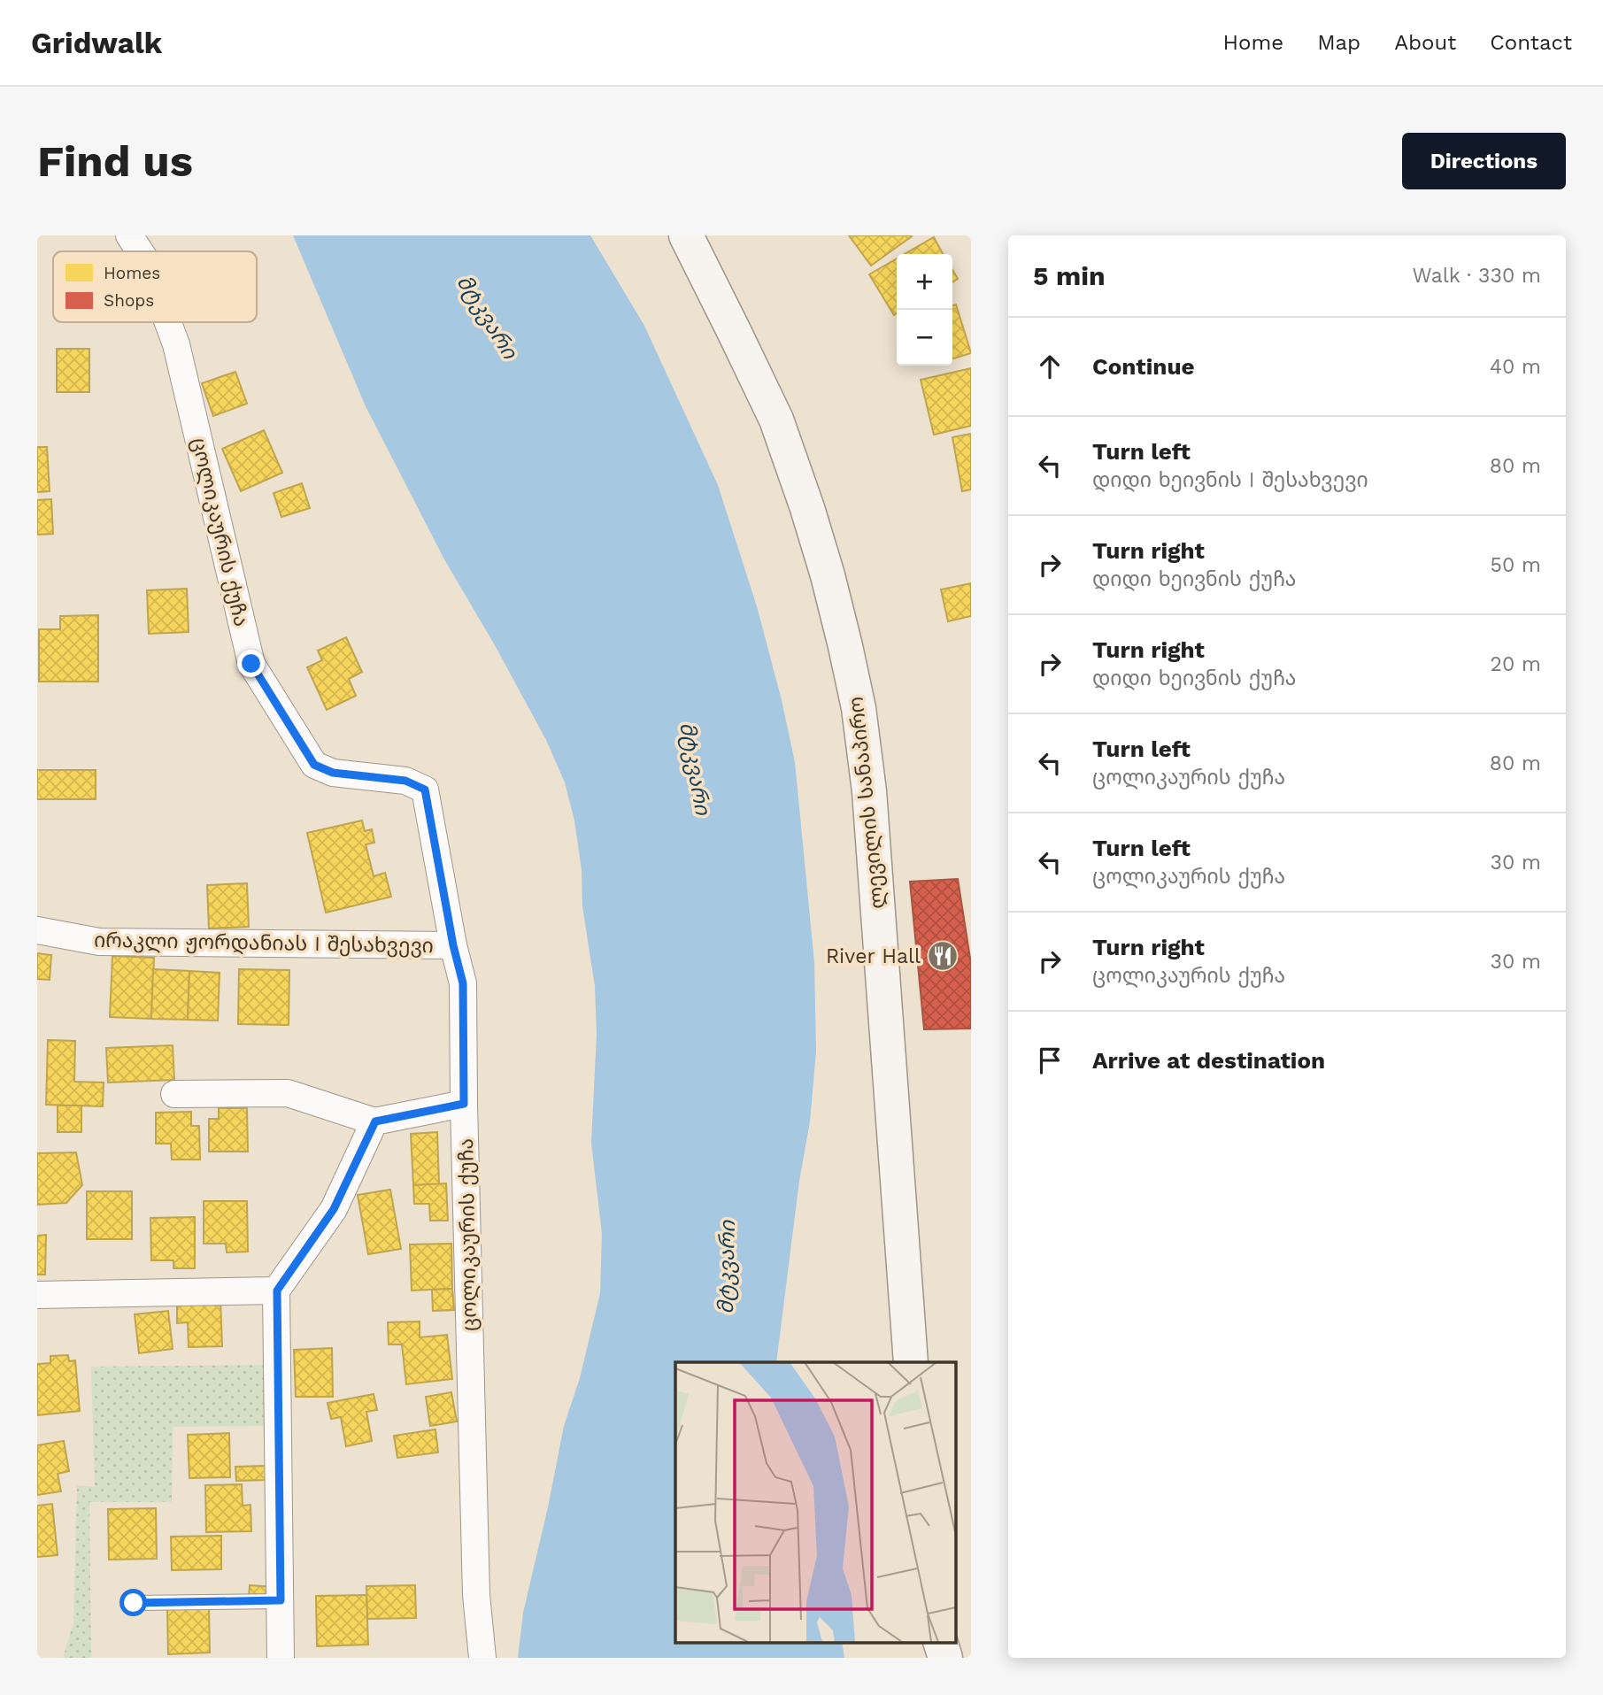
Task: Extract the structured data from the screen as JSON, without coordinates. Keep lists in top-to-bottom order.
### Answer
{
  "streets": {
    "main road": ["ლევილის სანაპირო"],
    "street": ["ცოლიკაურის ქუჩა", "ირაკლი ჟორდანიას I შესახვევი"]
  },
  "crossings": [
    ["ცოლიკაურის ქუჩა", "ირაკლი ჟორდანიას I შესახვევი"]
  ],
  "water": ["მტკვარი"],
  "places": {
    "restaurant": ["River Hall"]
  },
  "legend": ["Homes", "Shops"],
  "page": {
    "header": "Gridwalk",
    "nav": [
      "Home",
      "Map",
      "About",
      "Contact"
    ],
    "buttons": "Directions",
    "title": "Find us",
    "heading": ["5 min", "Walk · 330 m"],
    "map_buttons": ["+", "−"],
    "list": [
      ["Continue", "40 m"],
      ["Turn left", "დიდი ხეივნის I შესახვევი", "80 m"],
      ["Turn right", "დიდი ხეივნის ქუჩა", "50 m"],
      ["Turn right", "დიდი ხეივნის ქუჩა", "20 m"],
      ["Turn left", "ცოლიკაურის ქუჩა", "80 m"],
      ["Turn left", "ცოლიკაურის ქუჩა", "30 m"],
      ["Turn right", "ცოლიკაურის ქუჩა", "30 m"],
      "Arrive at destination"
    ]
  }
}
